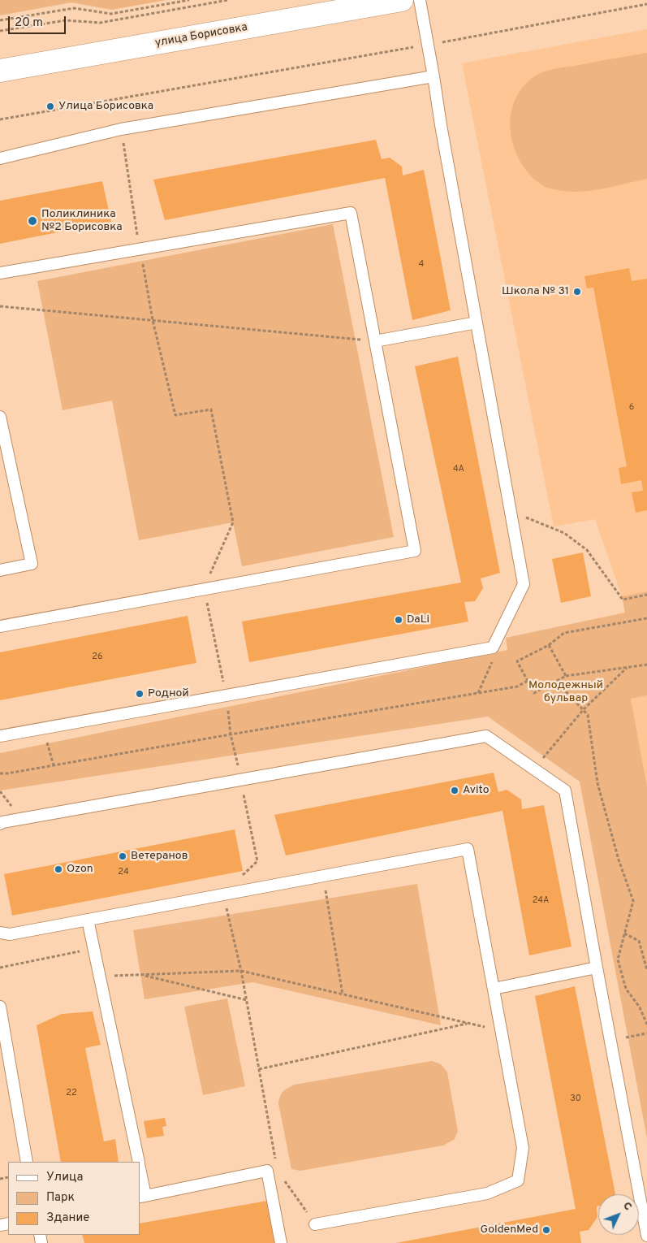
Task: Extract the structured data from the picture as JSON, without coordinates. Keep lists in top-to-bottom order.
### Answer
{
  "streets": {
    "street": ["улица Борисовка"]
  },
  "parks": ["Молодежный бульвар"],
  "places": [
    "Улица Борисовка",
    "Поликлиника №2 Борисовка",
    "Школа № 31",
    "DaLi",
    "Родной",
    "Avito",
    "Ветеранов",
    "Ozon",
    "GoldenMed"
  ],
  "house_numbers": [
    "4",
    "6",
    "4А",
    "26",
    "24",
    "24А",
    "22",
    "30"
  ],
  "legend": ["Улица", "Парк", "Здание"],
  "scale_bar": "20 m",
  "north": "top right"
}
